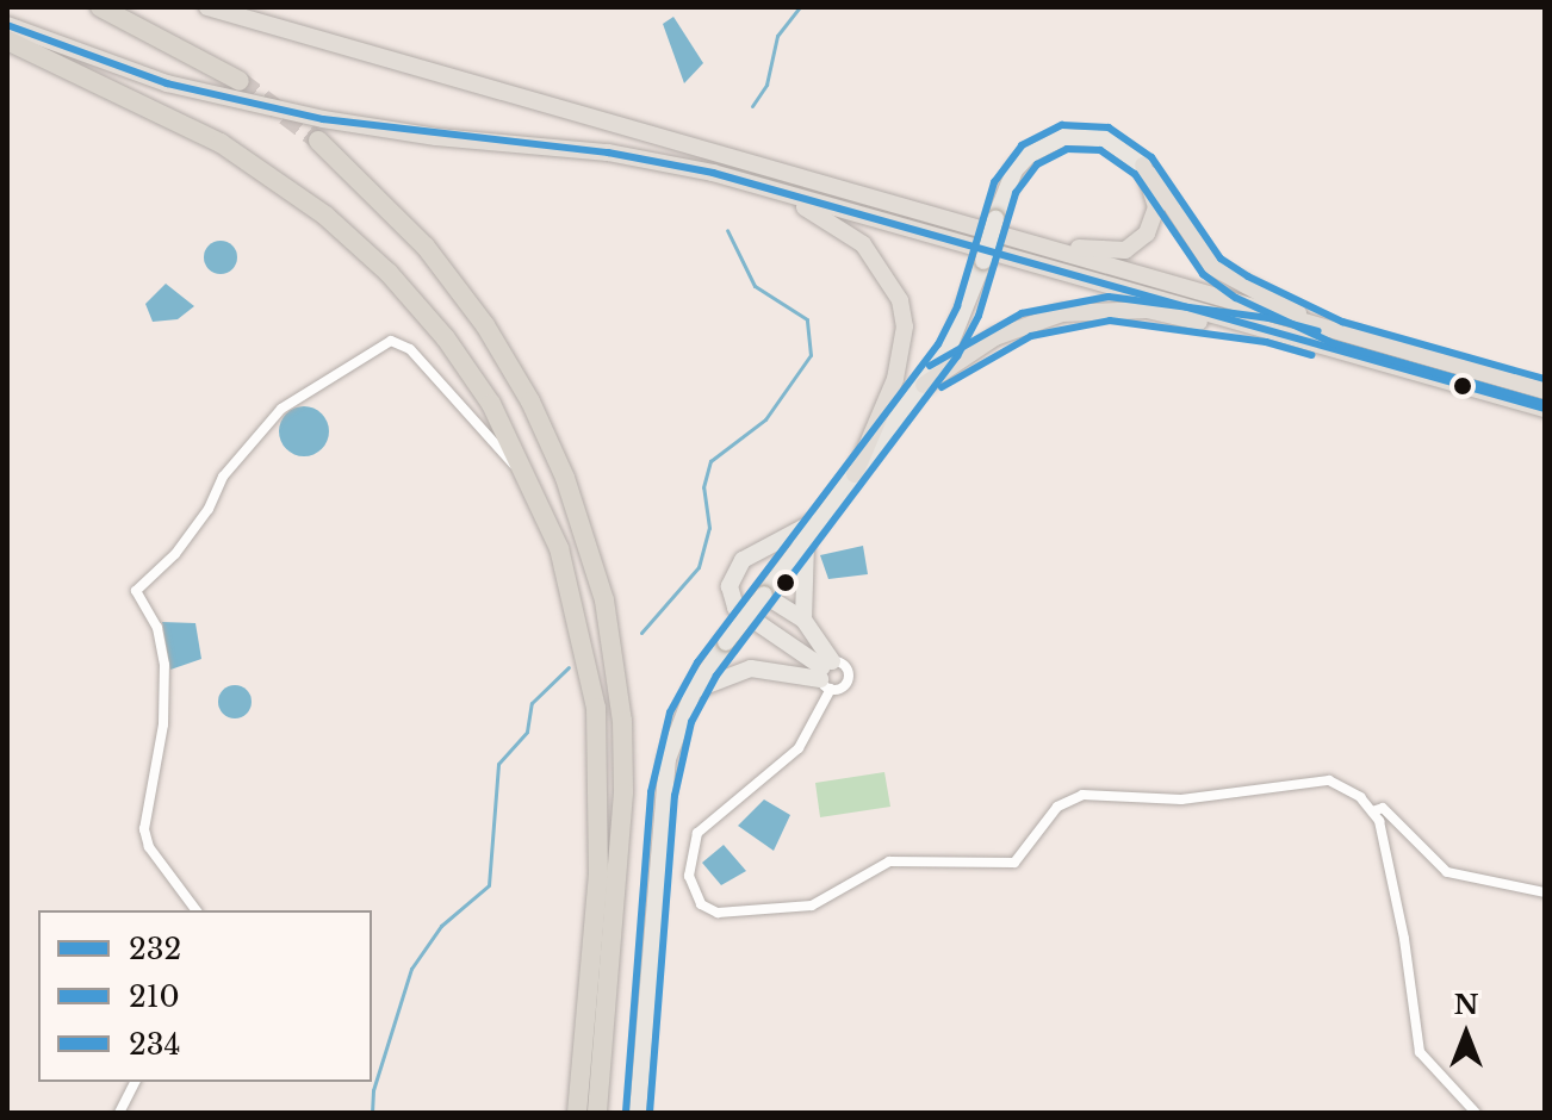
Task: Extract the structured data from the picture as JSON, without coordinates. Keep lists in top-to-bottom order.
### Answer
{
  "lines": ["transit line 232", "transit line 234", "transit line 210"],
  "legend": ["232", "210", "234"],
  "north": "top"
}
